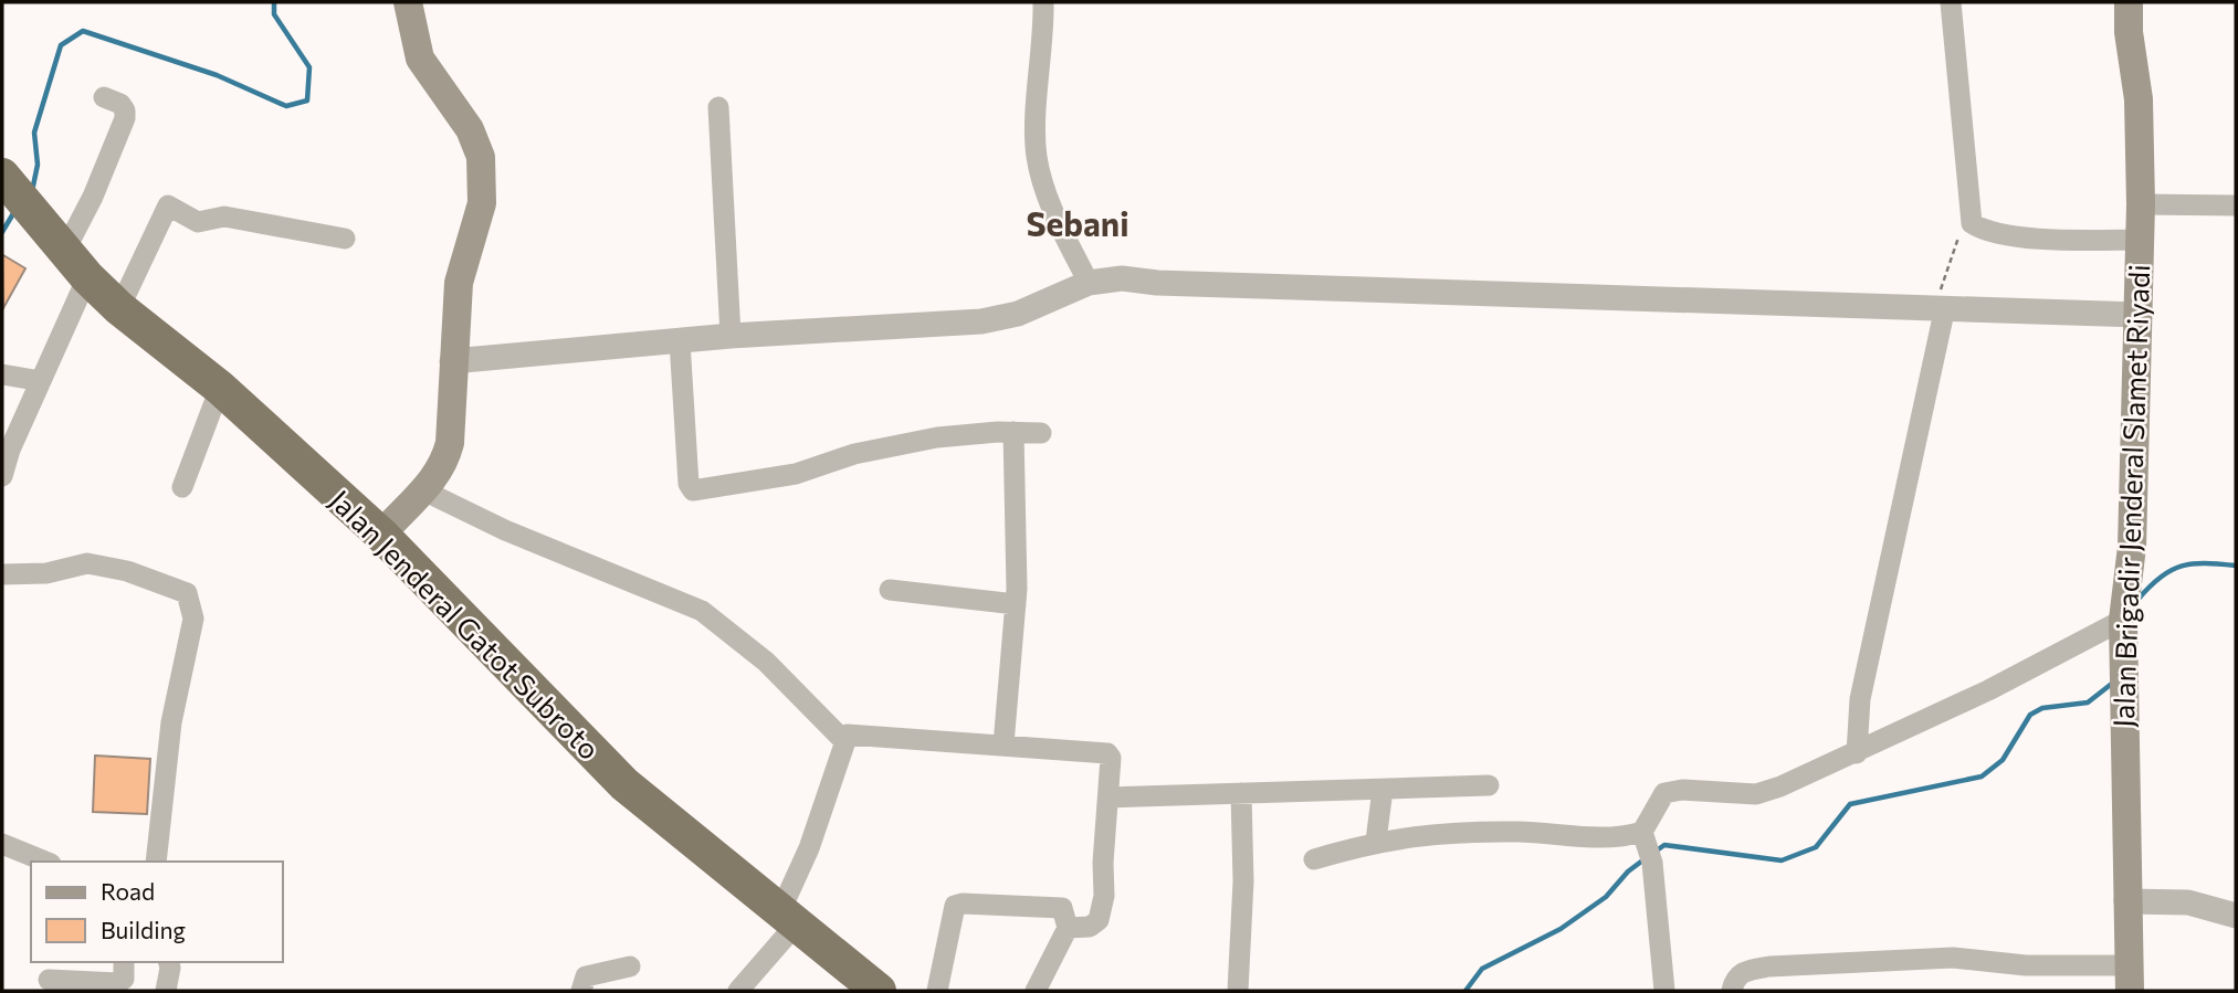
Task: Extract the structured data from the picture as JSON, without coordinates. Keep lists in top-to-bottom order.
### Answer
{
  "streets": {
    "highway": ["Jalan Jenderal Gatot Subroto"],
    "main road": ["Jalan Brigadir Jenderal Slamet Riyadi"]
  },
  "districts": ["Sebani"],
  "legend": ["Road", "Building"]
}
